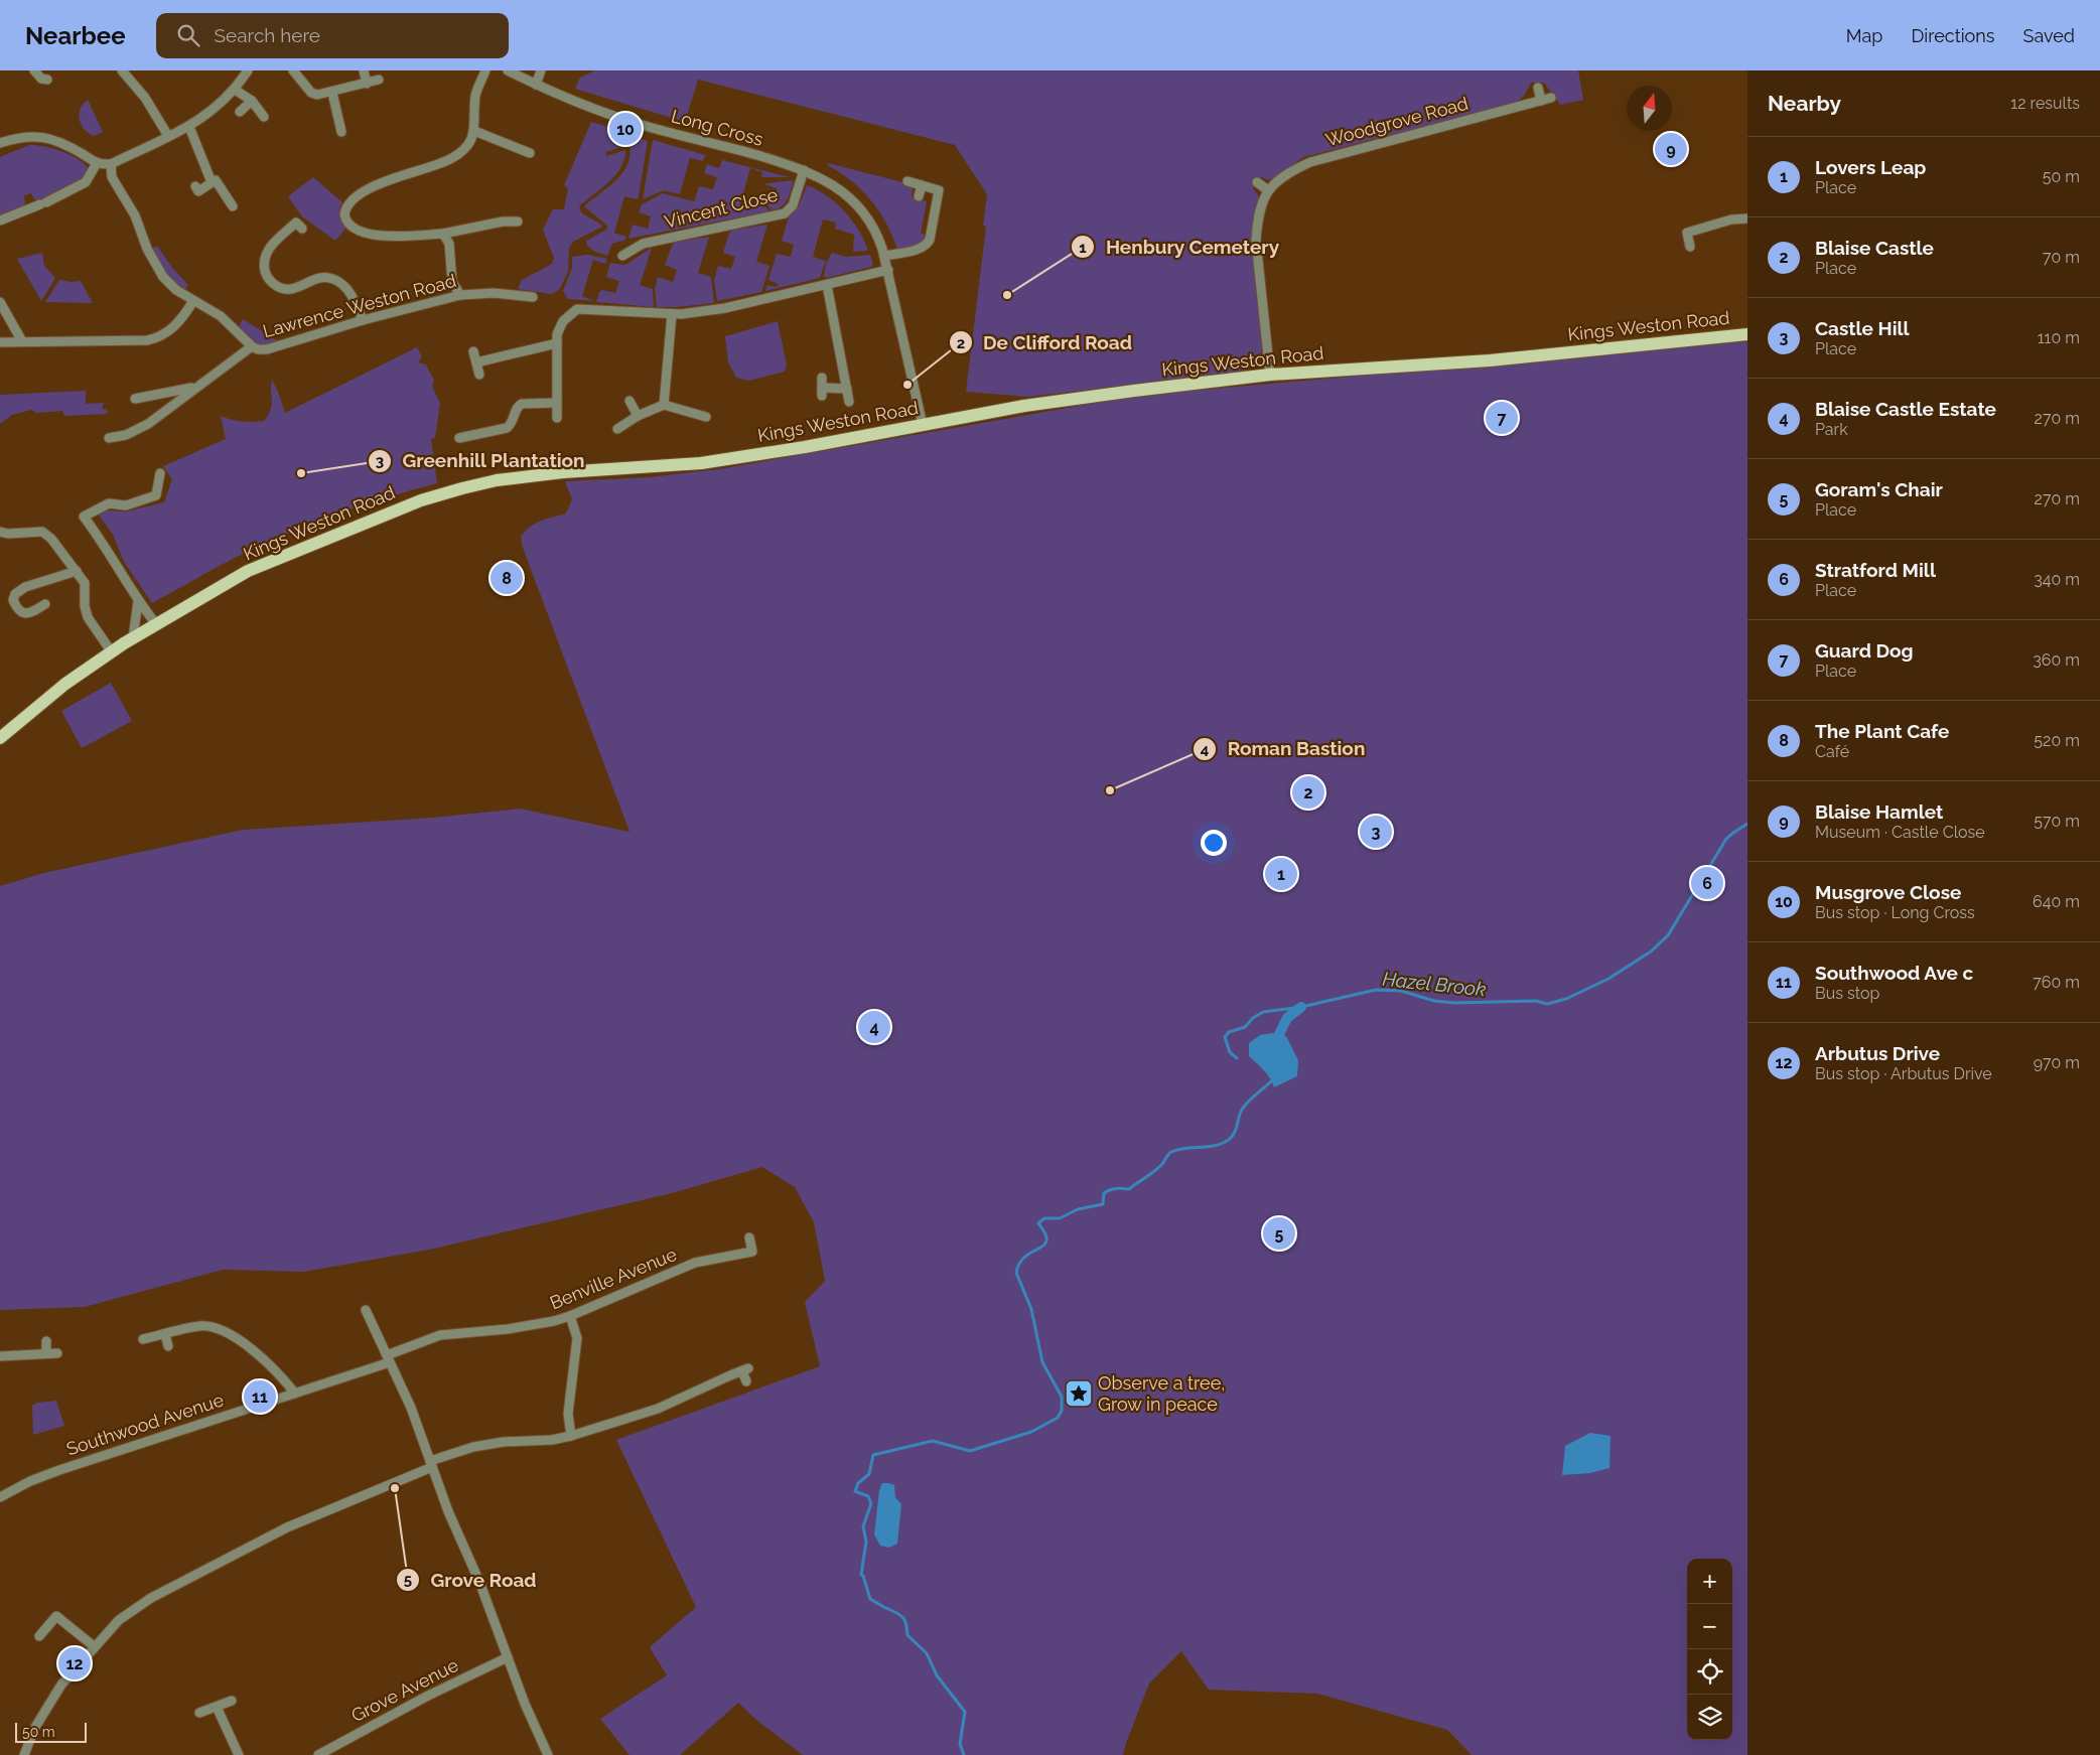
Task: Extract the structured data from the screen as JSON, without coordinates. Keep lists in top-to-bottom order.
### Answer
{
  "streets": {
    "main road": ["Kings Weston Road"],
    "street": [
      "Woodgrove Road",
      "Long Cross",
      "Vincent Close",
      "Lawrence Weston Road",
      "Benville Avenue",
      "Southwood Avenue",
      "Grove Avenue"
    ]
  },
  "crossings": [
    ["Long Cross", "Vincent Close"],
    ["Long Cross", "Kings Weston Road"],
    ["Benville Avenue", "Southwood Avenue"]
  ],
  "water": ["Hazel Brook"],
  "places": {
    "other": [
      "Henbury Cemetery",
      "De Clifford Road",
      "Greenhill Plantation",
      "Roman Bastion",
      "Grove Road"
    ],
    "place": ["Observe a tree, Grow in peace"]
  },
  "scale_bar": "50 m",
  "north": "top",
  "page": {
    "header": "Nearbee",
    "search": "Search here",
    "nav": ["Map", "Directions", "Saved"],
    "heading": ["Nearby", "12 results"],
    "pins": [
      "10",
      "9",
      "7",
      "8",
      "2",
      "3",
      "1",
      "6",
      "4",
      "5",
      "11",
      "12"
    ],
    "list": [
      {
        "mark": "1",
        "name": "Lovers Leap",
        "note": "Place",
        "value": "50 m"
      },
      {
        "mark": "2",
        "name": "Blaise Castle",
        "note": "Place",
        "value": "70 m"
      },
      {
        "mark": "3",
        "name": "Castle Hill",
        "note": "Place",
        "value": "110 m"
      },
      {
        "mark": "4",
        "name": "Blaise Castle Estate",
        "note": "Park",
        "value": "270 m"
      },
      {
        "mark": "5",
        "name": "Goram's Chair",
        "note": "Place",
        "value": "270 m"
      },
      {
        "mark": "6",
        "name": "Stratford Mill",
        "note": "Place",
        "value": "340 m"
      },
      {
        "mark": "7",
        "name": "Guard Dog",
        "note": "Place",
        "value": "360 m"
      },
      {
        "mark": "8",
        "name": "The Plant Cafe",
        "note": "Café",
        "value": "520 m"
      },
      {
        "mark": "9",
        "name": "Blaise Hamlet",
        "note": "Museum · Castle Close",
        "value": "570 m"
      },
      {
        "mark": "10",
        "name": "Musgrove Close",
        "note": "Bus stop · Long Cross",
        "value": "640 m"
      },
      {
        "mark": "11",
        "name": "Southwood Ave c",
        "note": "Bus stop",
        "value": "760 m"
      },
      {
        "mark": "12",
        "name": "Arbutus Drive",
        "note": "Bus stop · Arbutus Drive",
        "value": "970 m"
      }
    ],
    "map_buttons": ["+", "−"],
    "scale": "50 m"
  }
}
